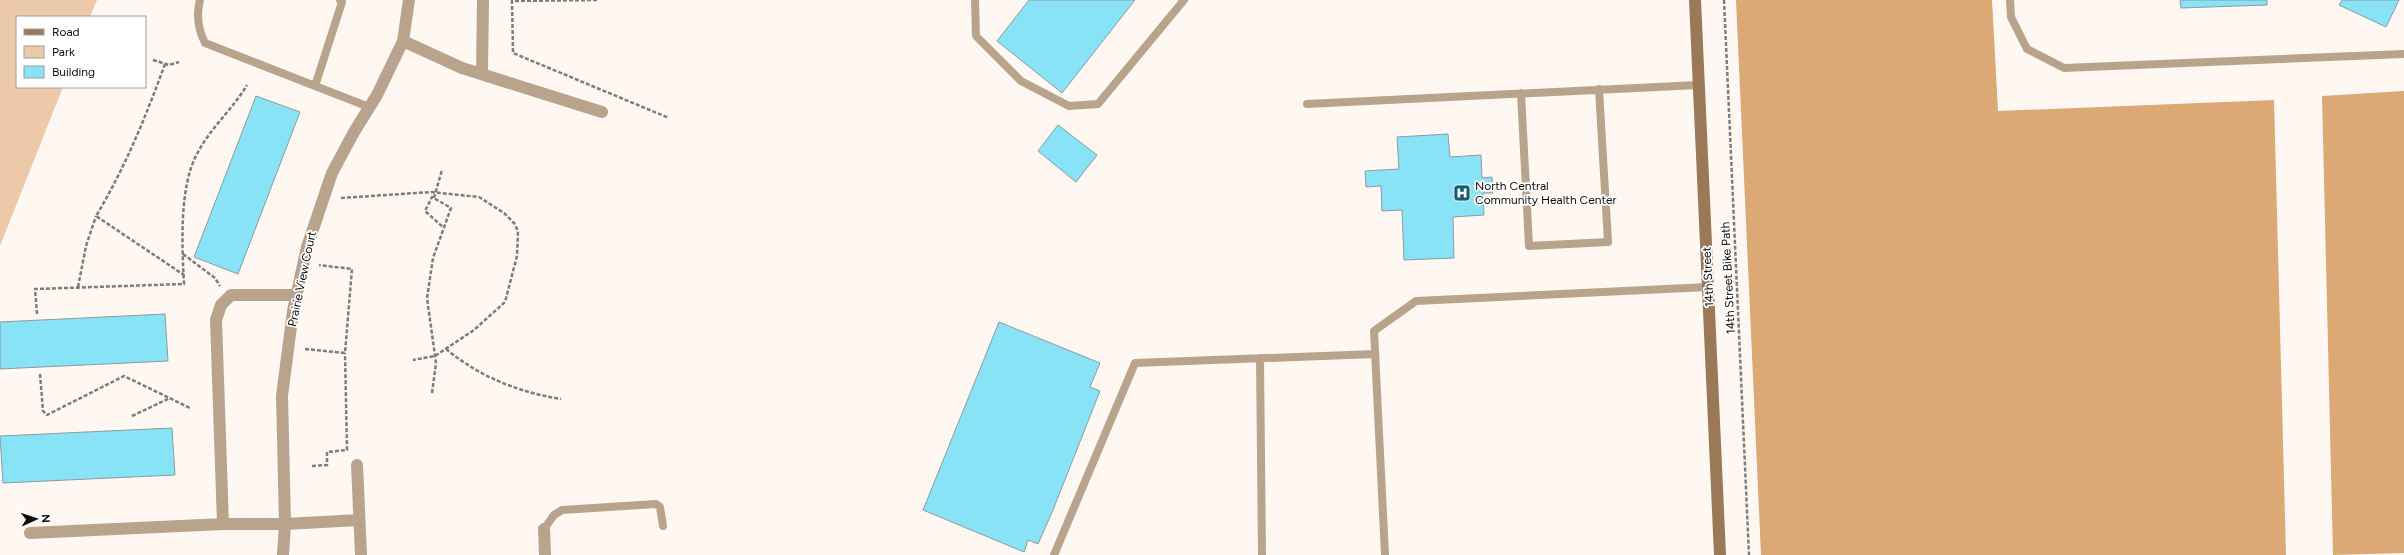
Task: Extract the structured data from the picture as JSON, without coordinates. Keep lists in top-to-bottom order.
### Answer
{
  "streets": {
    "street": ["14th Street", "Prairie View Court"],
    "path": ["14th Street Bike Path"]
  },
  "places": {
    "hospital": ["North Central Community Health Center"]
  },
  "legend": ["Road", "Park", "Building"],
  "north": "right"
}
